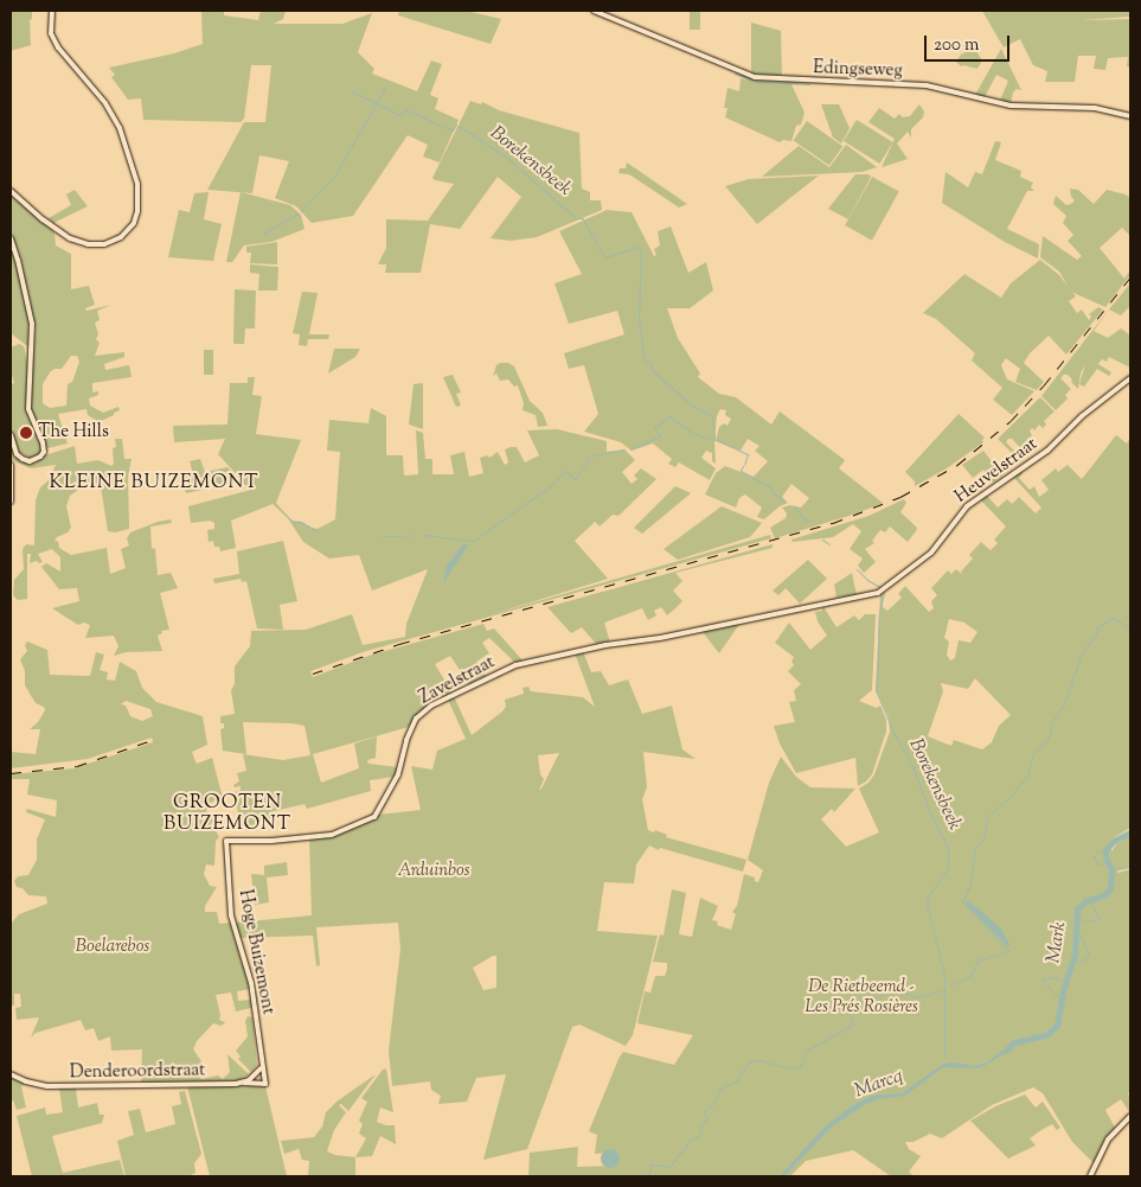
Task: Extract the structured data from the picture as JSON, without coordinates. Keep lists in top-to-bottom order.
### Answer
{
  "streets": {
    "street": [
      "Edingseweg",
      "Heuvelstraat",
      "Zavelstraat",
      "Hoge Buizemont",
      "Denderoordstraat"
    ]
  },
  "crossings": [
    ["Heuvelstraat", "Zavelstraat"],
    ["Zavelstraat", "Hoge Buizemont"]
  ],
  "districts": ["KLEINE BUIZEMONT", "GROOTEN BUIZEMONT"],
  "water": ["Borekensbeek", "Mark", "Marcq"],
  "parks": ["Arduinbos", "Boelarebos", "De Rietbeemd - Les Prés Rosières"],
  "places": ["The Hills"],
  "scale_bar": "200 m"
}
